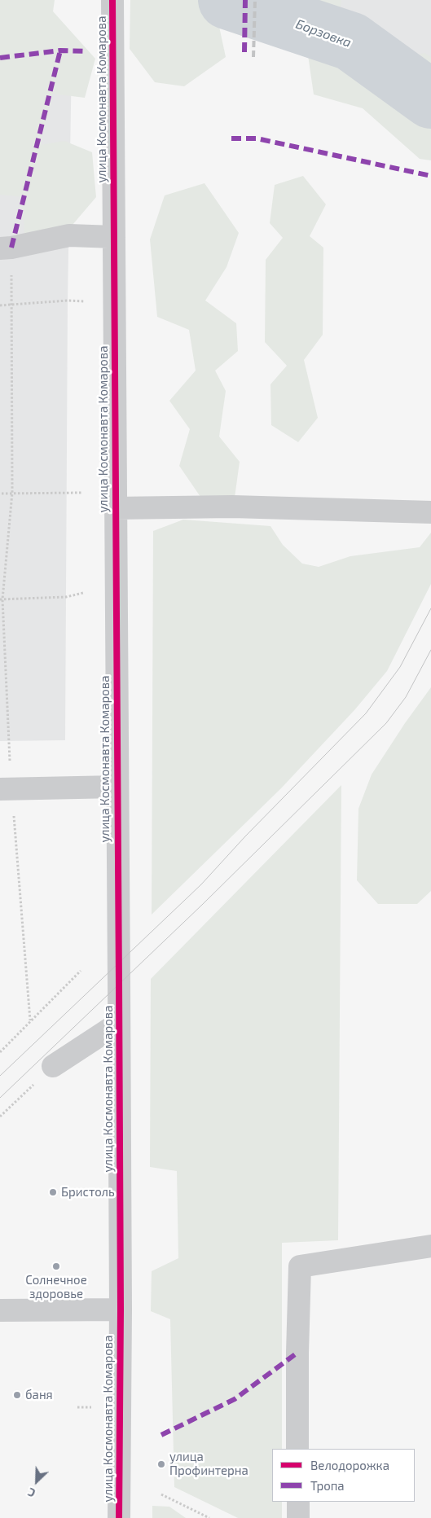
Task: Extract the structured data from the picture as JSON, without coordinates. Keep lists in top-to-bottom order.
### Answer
{
  "streets": {
    "street": ["улица Космонавта Комарова"]
  },
  "water": ["Борзовка"],
  "places": [
    "Бристоль",
    "Солнечное здоровье",
    "баня",
    "улица Профинтерна"
  ],
  "legend": ["Велодорожка", "Тропа"],
  "north": "bottom left"
}
